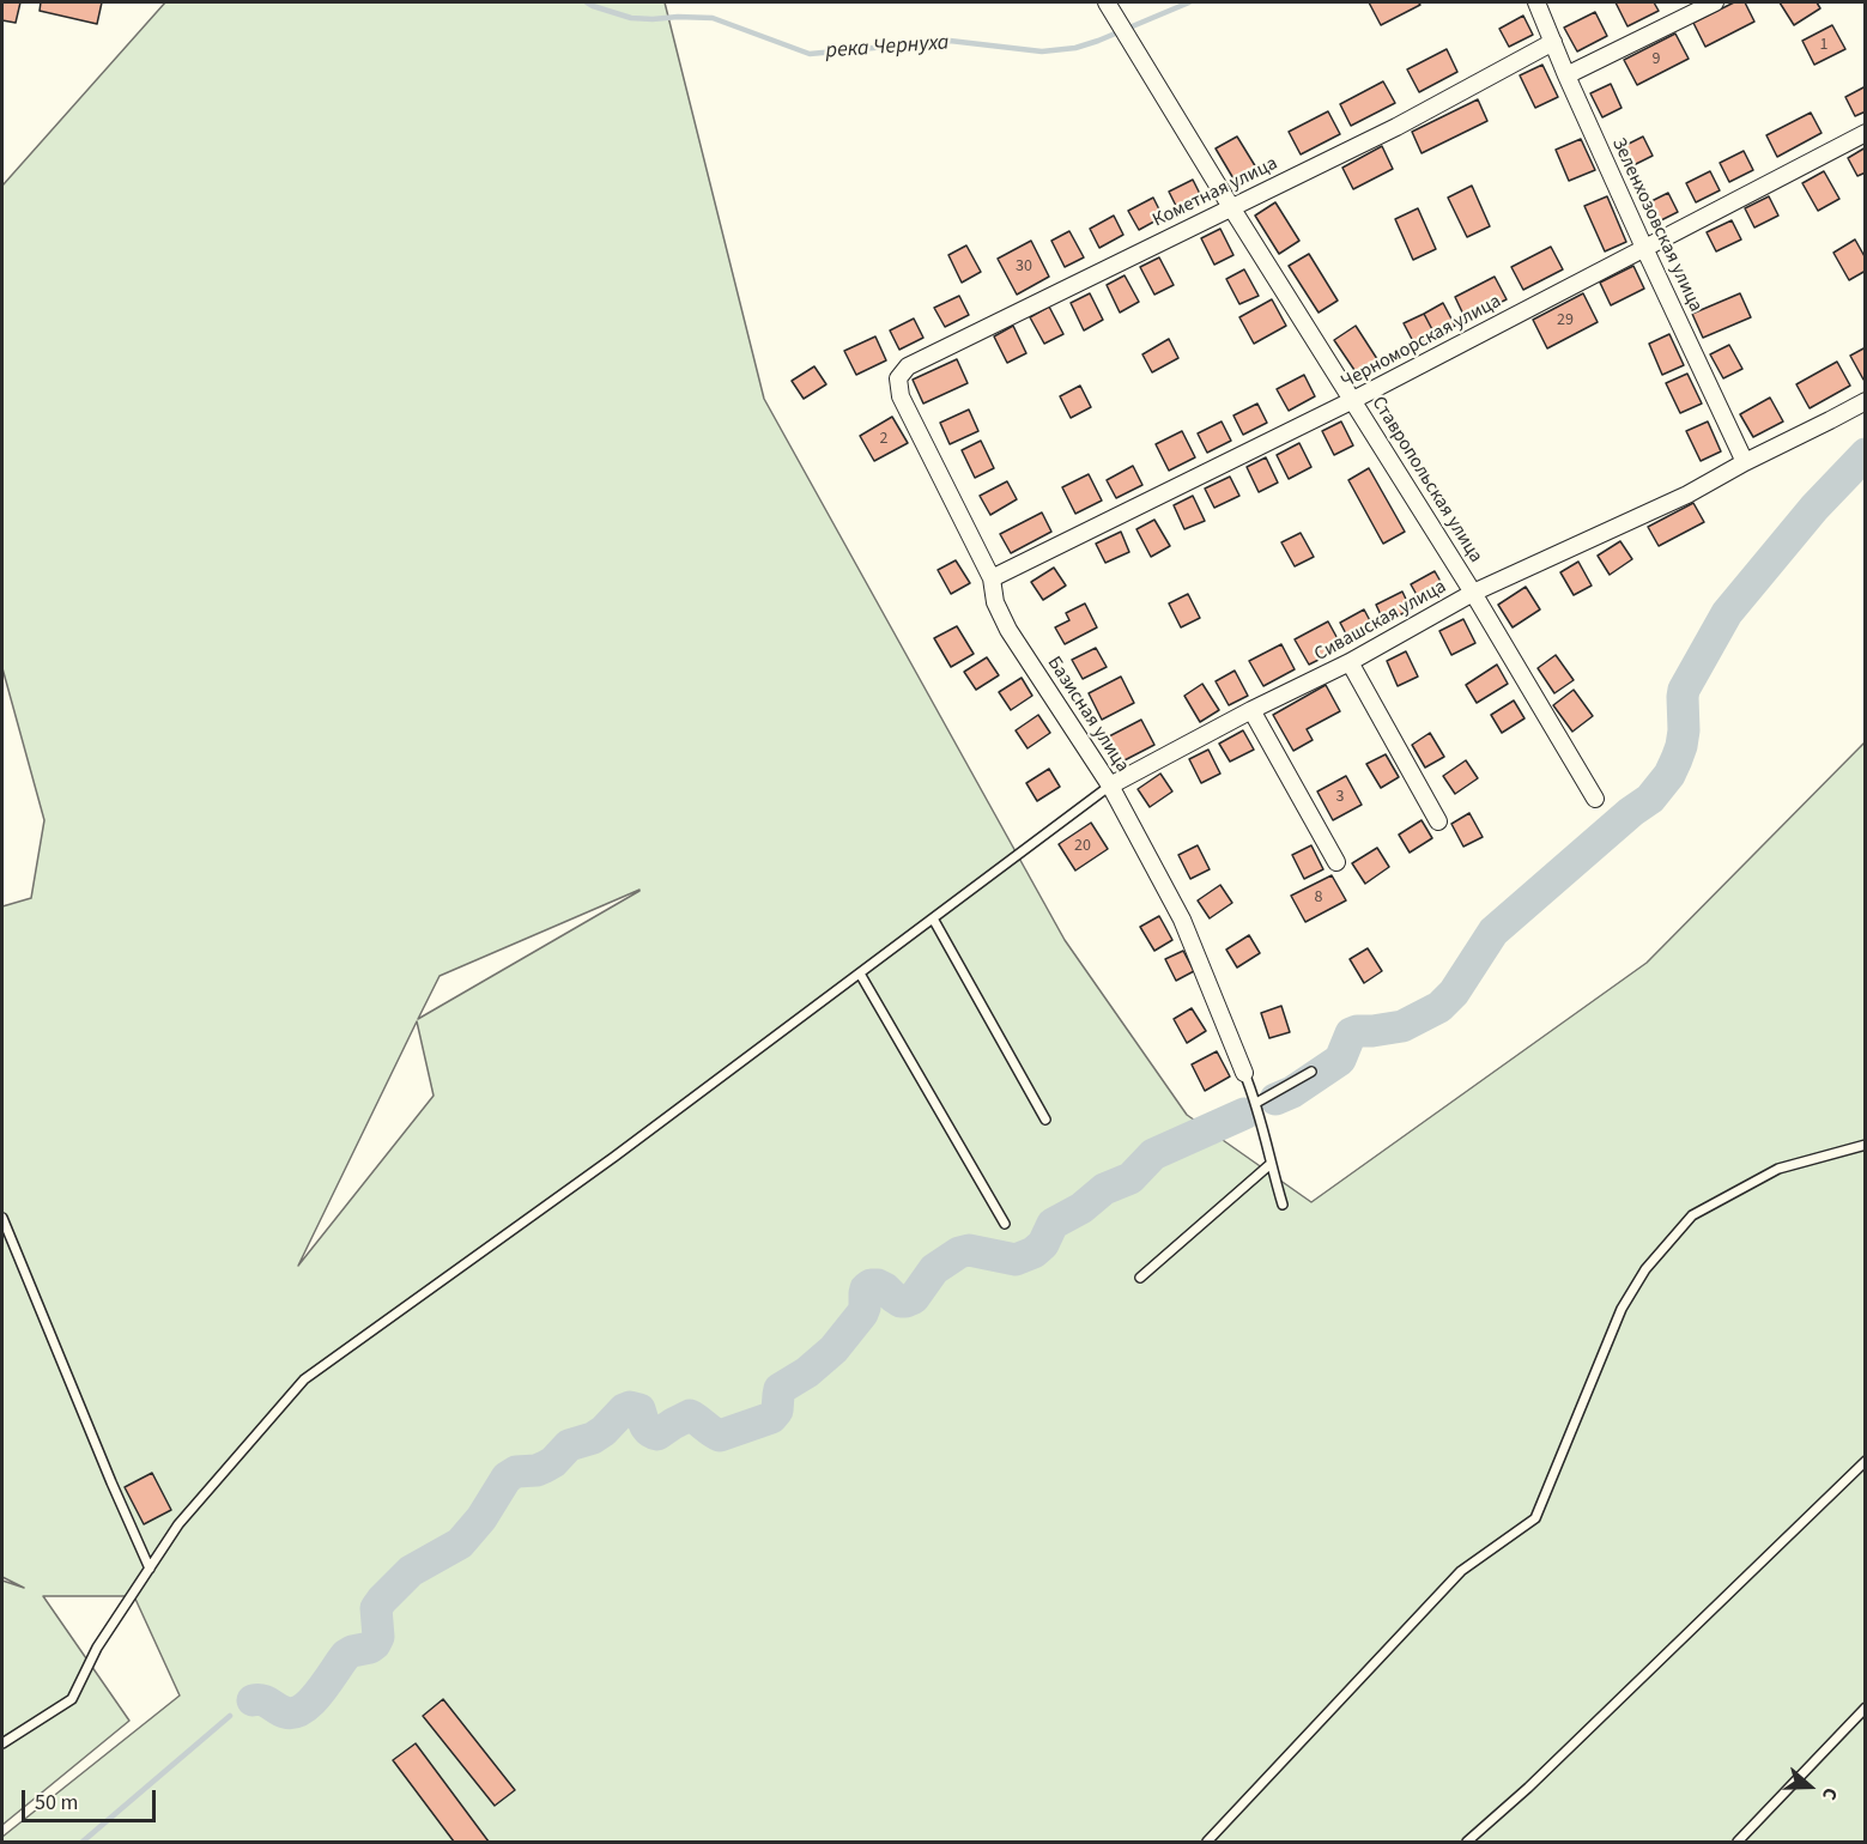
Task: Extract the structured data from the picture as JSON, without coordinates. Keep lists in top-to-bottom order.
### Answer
{
  "streets": {
    "street": [
      "Кометная улица",
      "Зеленхозовская улица",
      "Черноморская улица",
      "Ставропольская улица",
      "Сивашская улица",
      "Базисная улица"
    ]
  },
  "crossings": [
    ["Кометная улица", "Зеленхозовская улица"],
    ["Кометная улица", "Ставропольская улица"],
    ["Кометная улица", "Базисная улица"],
    ["Зеленхозовская улица", "Черноморская улица"],
    ["Зеленхозовская улица", "Сивашская улица"],
    ["Черноморская улица", "Ставропольская улица"],
    ["Черноморская улица", "Базисная улица"],
    ["Ставропольская улица", "Сивашская улица"],
    ["Сивашская улица", "Базисная улица"]
  ],
  "water": ["река Чернуха"],
  "house_numbers": [
    "1",
    "9",
    "30",
    "29",
    "2",
    "3",
    "20",
    "8"
  ],
  "scale_bar": "50 m",
  "north": "right"
}
